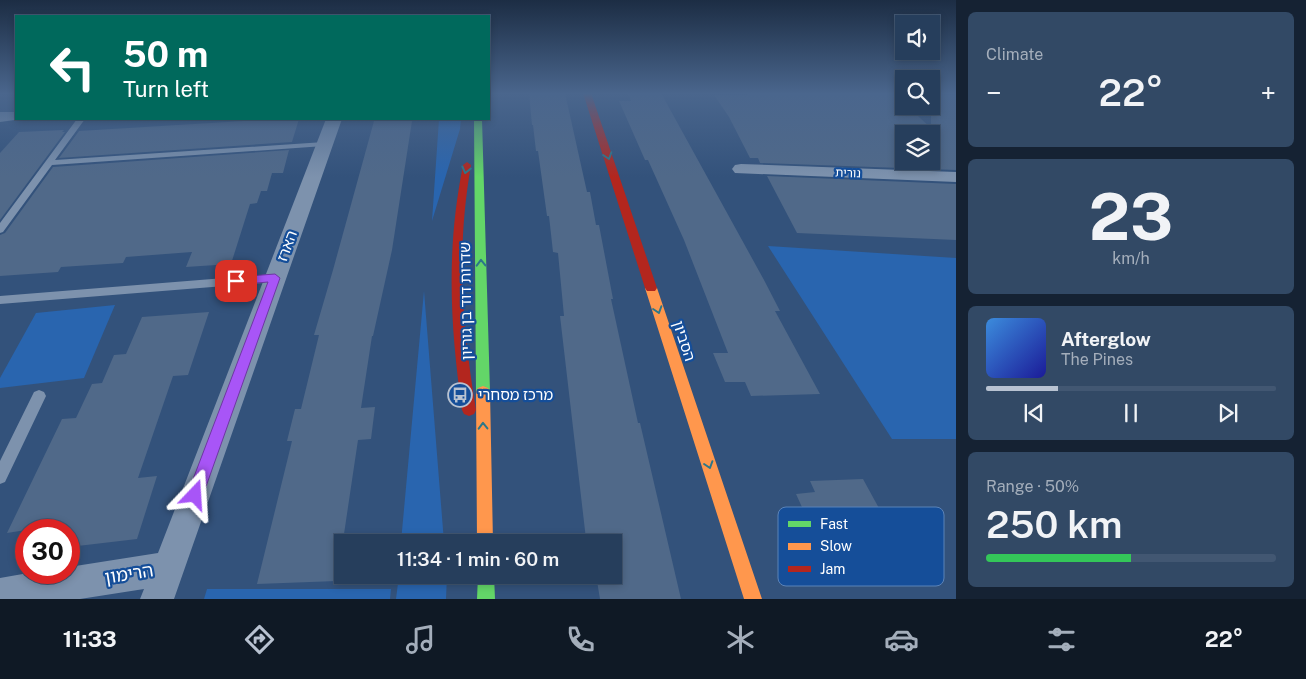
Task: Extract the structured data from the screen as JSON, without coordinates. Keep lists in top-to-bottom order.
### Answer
{
  "streets": {
    "street": [
      "נורית",
      "הארז",
      "שדרות דוד בן גוריון",
      "הסביון",
      "הרימון"
    ]
  },
  "crossings": [
    ["הארז", "הרימון"]
  ],
  "one_way": ["הסביון"],
  "places": {
    "bus stop": ["מרכז מסחרי"]
  },
  "legend": ["Fast", "Slow", "Jam"],
  "page": {
    "tile": [
      "Climate",
      ["23", "km/h"],
      ["Range · 50%", "250 km"]
    ],
    "turn": ["50 m", "Turn left"],
    "heat": ["−", "22°", "+"],
    "song": ["Afterglow", "The Pines"],
    "limit": "30",
    "trip": "11:34 · 1 min · 60 m",
    "tabs": ["11:33", "22°"]
  }
}
